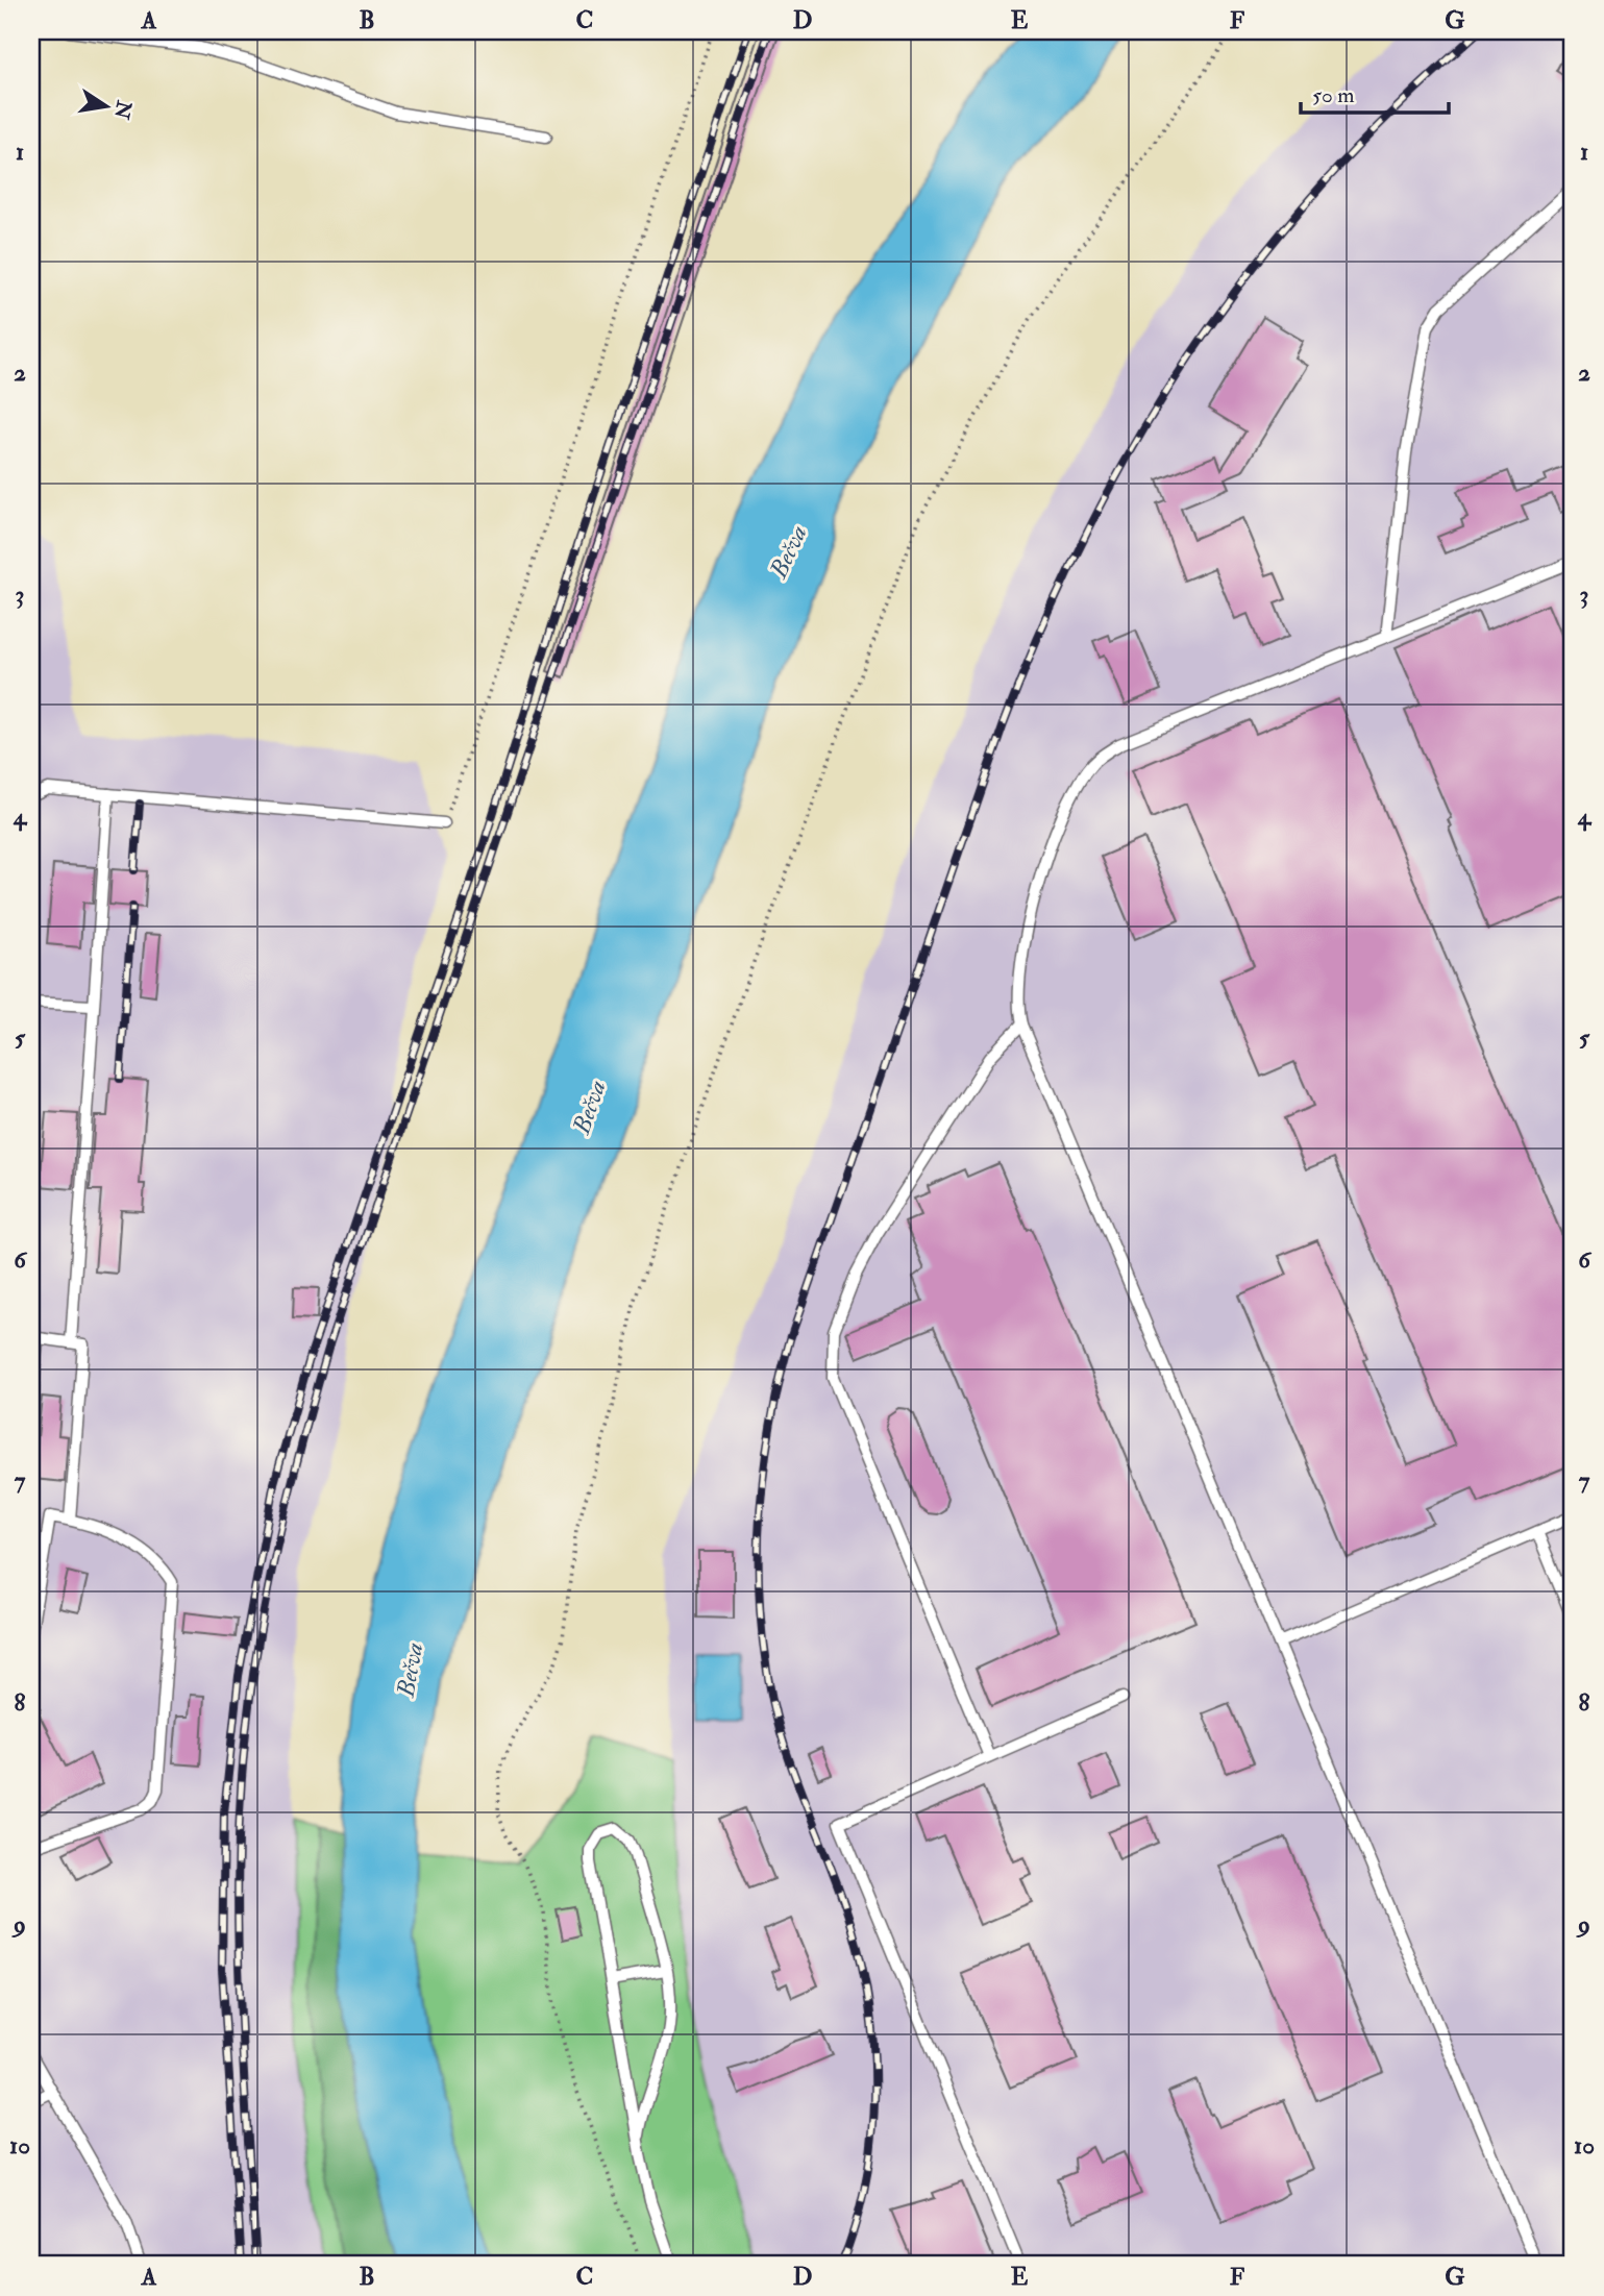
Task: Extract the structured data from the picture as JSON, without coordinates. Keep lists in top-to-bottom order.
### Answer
{
  "water": ["Bečva"],
  "scale_bar": "50 m",
  "north": "right",
  "grid": {
    "columns": [
      "A",
      "B",
      "C",
      "D",
      "E",
      "F",
      "G"
    ],
    "rows": [
      "1",
      "2",
      "3",
      "4",
      "5",
      "6",
      "7",
      "8",
      "9",
      "10"
    ]
  }
}
